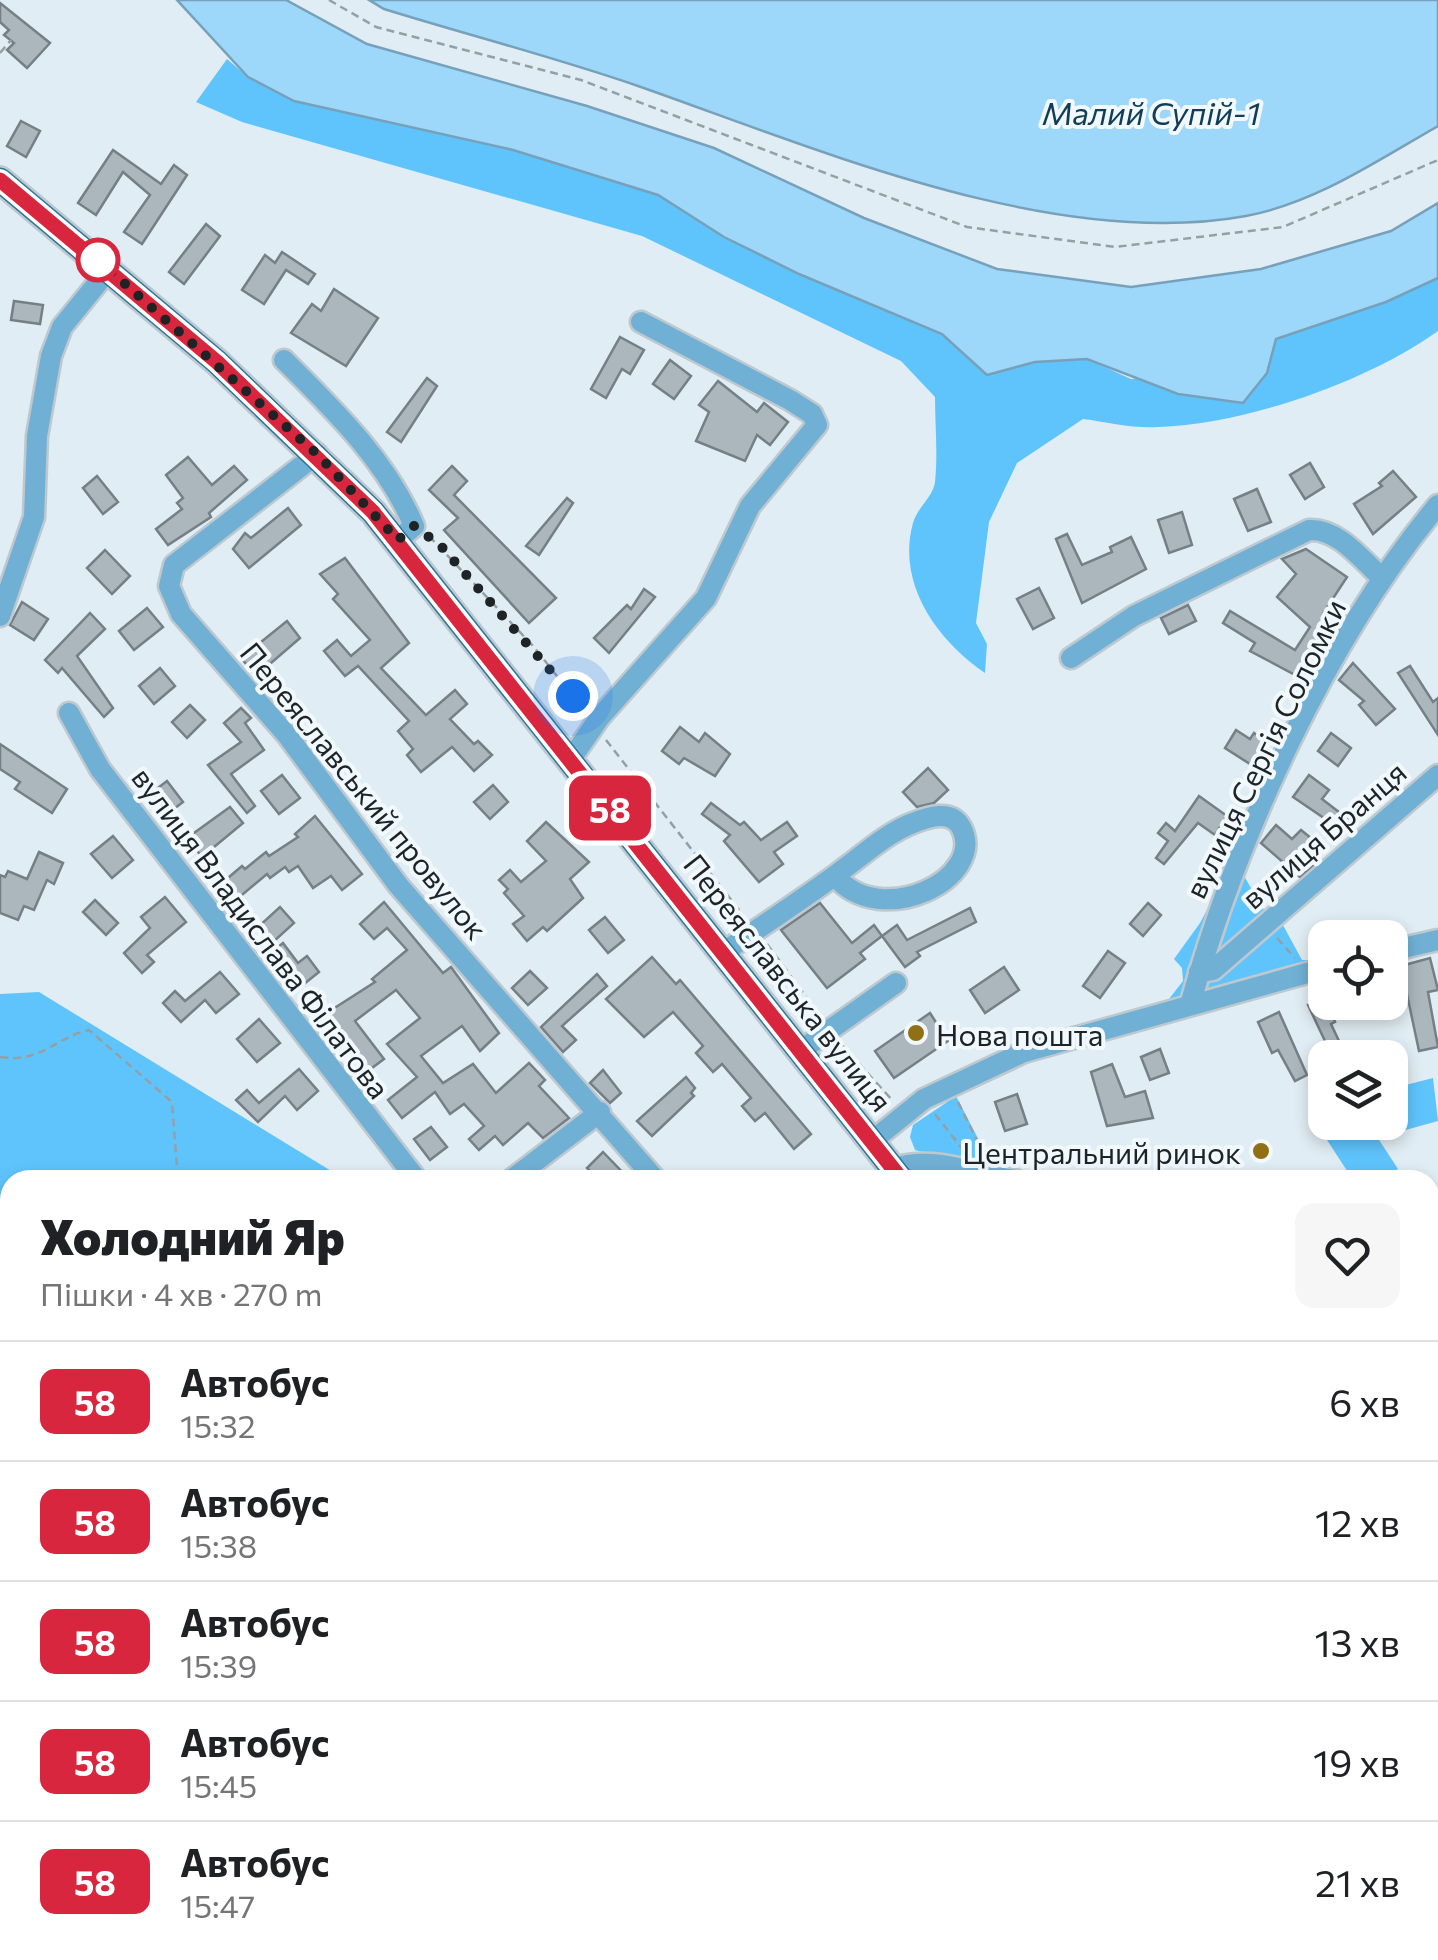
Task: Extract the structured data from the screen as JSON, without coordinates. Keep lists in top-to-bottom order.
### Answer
{
  "streets": {
    "main road": ["Переяславська вулиця"],
    "street": [
      "вулиця Сергія Соломки",
      "Переяславський провулок",
      "вулиця Бранця",
      "вулиця Владислава Філатова"
    ]
  },
  "crossings": [
    ["вулиця Сергія Соломки", "вулиця Бранця"],
    ["Переяславський провулок", "Переяславська вулиця"]
  ],
  "water": ["Малий Супій-1"],
  "places": ["Нова пошта", "Центральний ринок"],
  "lines": ["bus line 58"],
  "page": {
    "on_map": "58",
    "heading": ["Холодний Яр", "Пішки · 4 хв · 270 m"],
    "list": [
      {
        "mark": "58",
        "name": "Автобус",
        "note": "15:32",
        "value": "6 хв"
      },
      {
        "mark": "58",
        "name": "Автобус",
        "note": "15:38",
        "value": "12 хв"
      },
      {
        "mark": "58",
        "name": "Автобус",
        "note": "15:39",
        "value": "13 хв"
      },
      {
        "mark": "58",
        "name": "Автобус",
        "note": "15:45",
        "value": "19 хв"
      },
      {
        "mark": "58",
        "name": "Автобус",
        "note": "15:47",
        "value": "21 хв"
      }
    ]
  }
}
